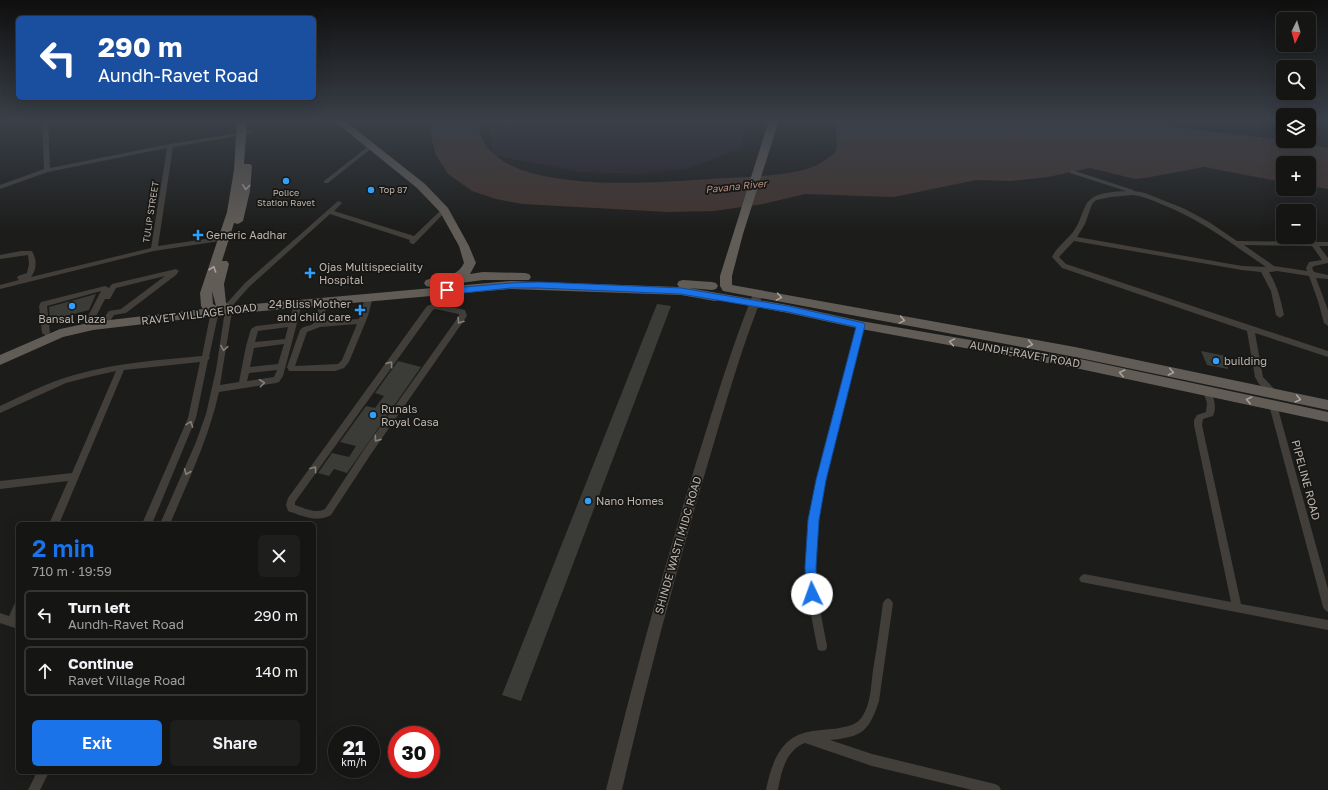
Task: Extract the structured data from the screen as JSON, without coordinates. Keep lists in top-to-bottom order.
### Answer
{
  "streets": {
    "main road": ["RAVET VILLAGE ROAD", "AUNDH-RAVET ROAD"],
    "street": ["TULIP STREET", "PIPELINE ROAD", "SHINDE WASTI MIDC ROAD"]
  },
  "crossings": [
    ["RAVET VILLAGE ROAD", "AUNDH-RAVET ROAD"],
    ["AUNDH-RAVET ROAD", "PIPELINE ROAD"],
    ["AUNDH-RAVET ROAD", "SHINDE WASTI MIDC ROAD"]
  ],
  "water": ["Pavana River"],
  "places": {
    "other": [
      "Police Station Ravet",
      "Top 87",
      "Bansal Plaza",
      "building",
      "Runals Royal Casa",
      "Nano Homes"
    ],
    "health": ["Generic Aadhar", "Ojas Multispeciality Hospital", "24 Bliss Mother and child care"]
  },
  "north": "bottom",
  "page": {
    "map_buttons": ["+", "−"],
    "turn": ["290 m", "Aundh-Ravet Road"],
    "heading": ["2 min", "710 m · 19:59"],
    "list": [
      {
        "name": "Turn left",
        "note": "Aundh-Ravet Road",
        "value": "290 m"
      },
      {
        "name": "Continue",
        "note": "Ravet Village Road",
        "value": "140 m"
      }
    ],
    "buttons": ["Exit", "Share"],
    "speed": "21 km/h",
    "limit": "30"
  }
}
